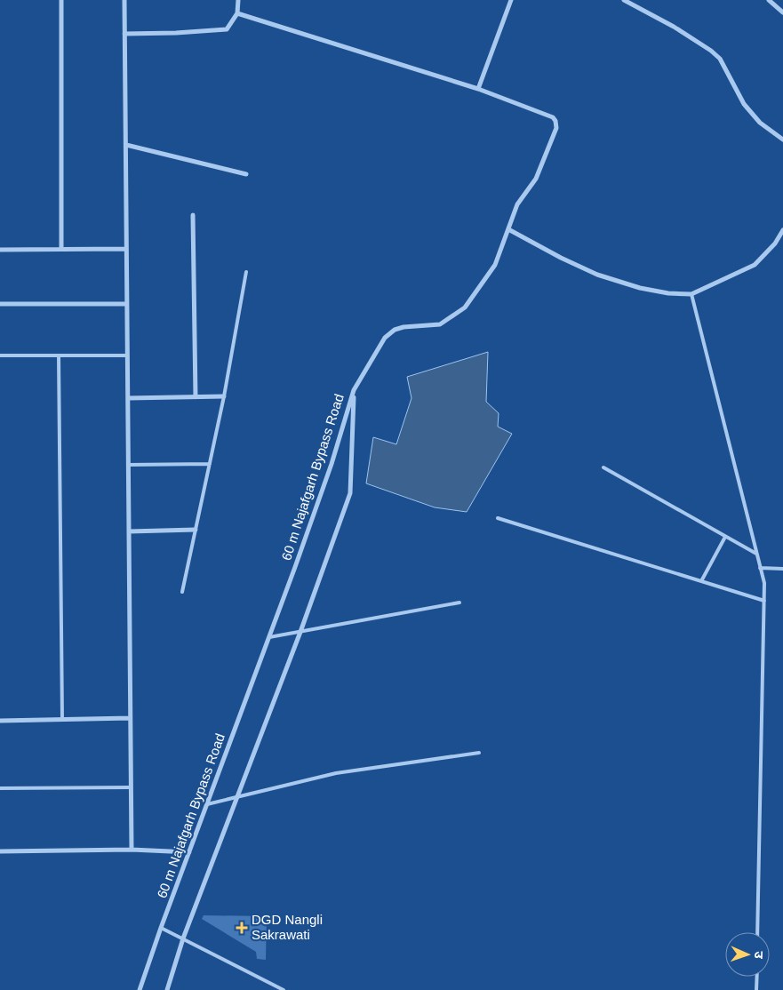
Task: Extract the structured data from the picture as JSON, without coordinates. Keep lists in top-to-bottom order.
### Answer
{
  "streets": {
    "street": ["60 m Najafgarh Bypass Road"]
  },
  "places": {
    "health": ["DGD Nangli Sakrawati"]
  },
  "north": "right"
}
